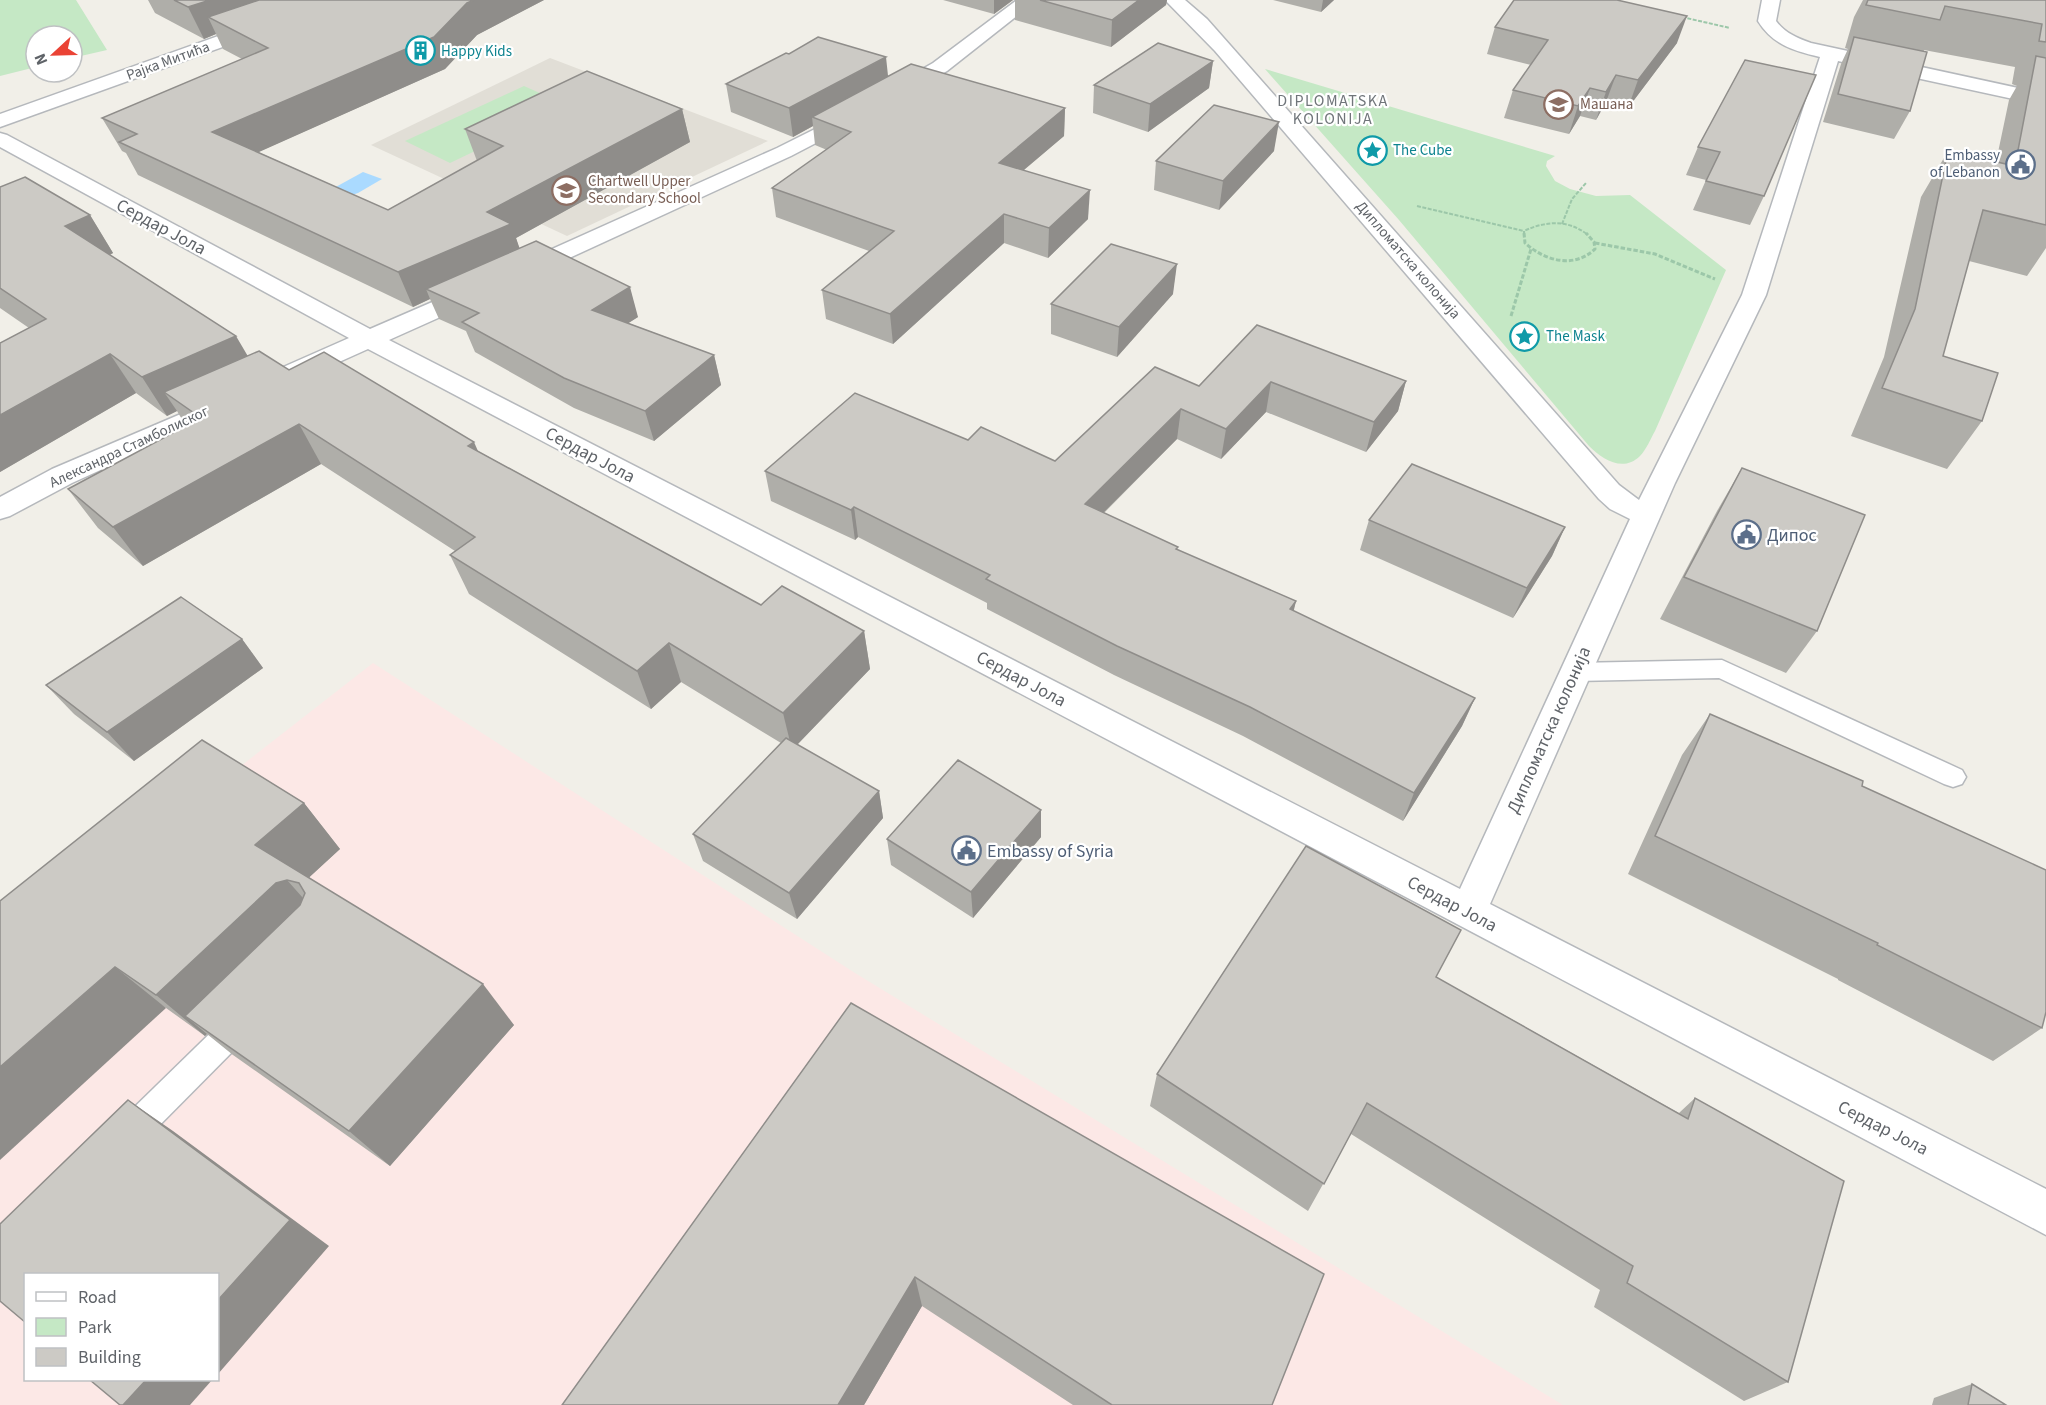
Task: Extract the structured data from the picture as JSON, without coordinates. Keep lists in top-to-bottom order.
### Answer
{
  "streets": {
    "street": [
      "Рајка Митића",
      "Сердар Јола",
      "Дипломатска колонија",
      "Александра Стамболиског"
    ]
  },
  "crossings": [
    ["Сердар Јола", "Дипломатска колонија"]
  ],
  "districts": ["DIPLOMATSKA KOLONIJA"],
  "places": {
    "building": ["Happy Kids"],
    "school or university": ["Машана", "Chartwell Upper Secondary School"],
    "place": ["The Cube", "The Mask"],
    "public building": ["Embassy of Lebanon", "Дипос", "Embassy of Syria"]
  },
  "legend": ["Road", "Park", "Building"],
  "north": "left"
}
